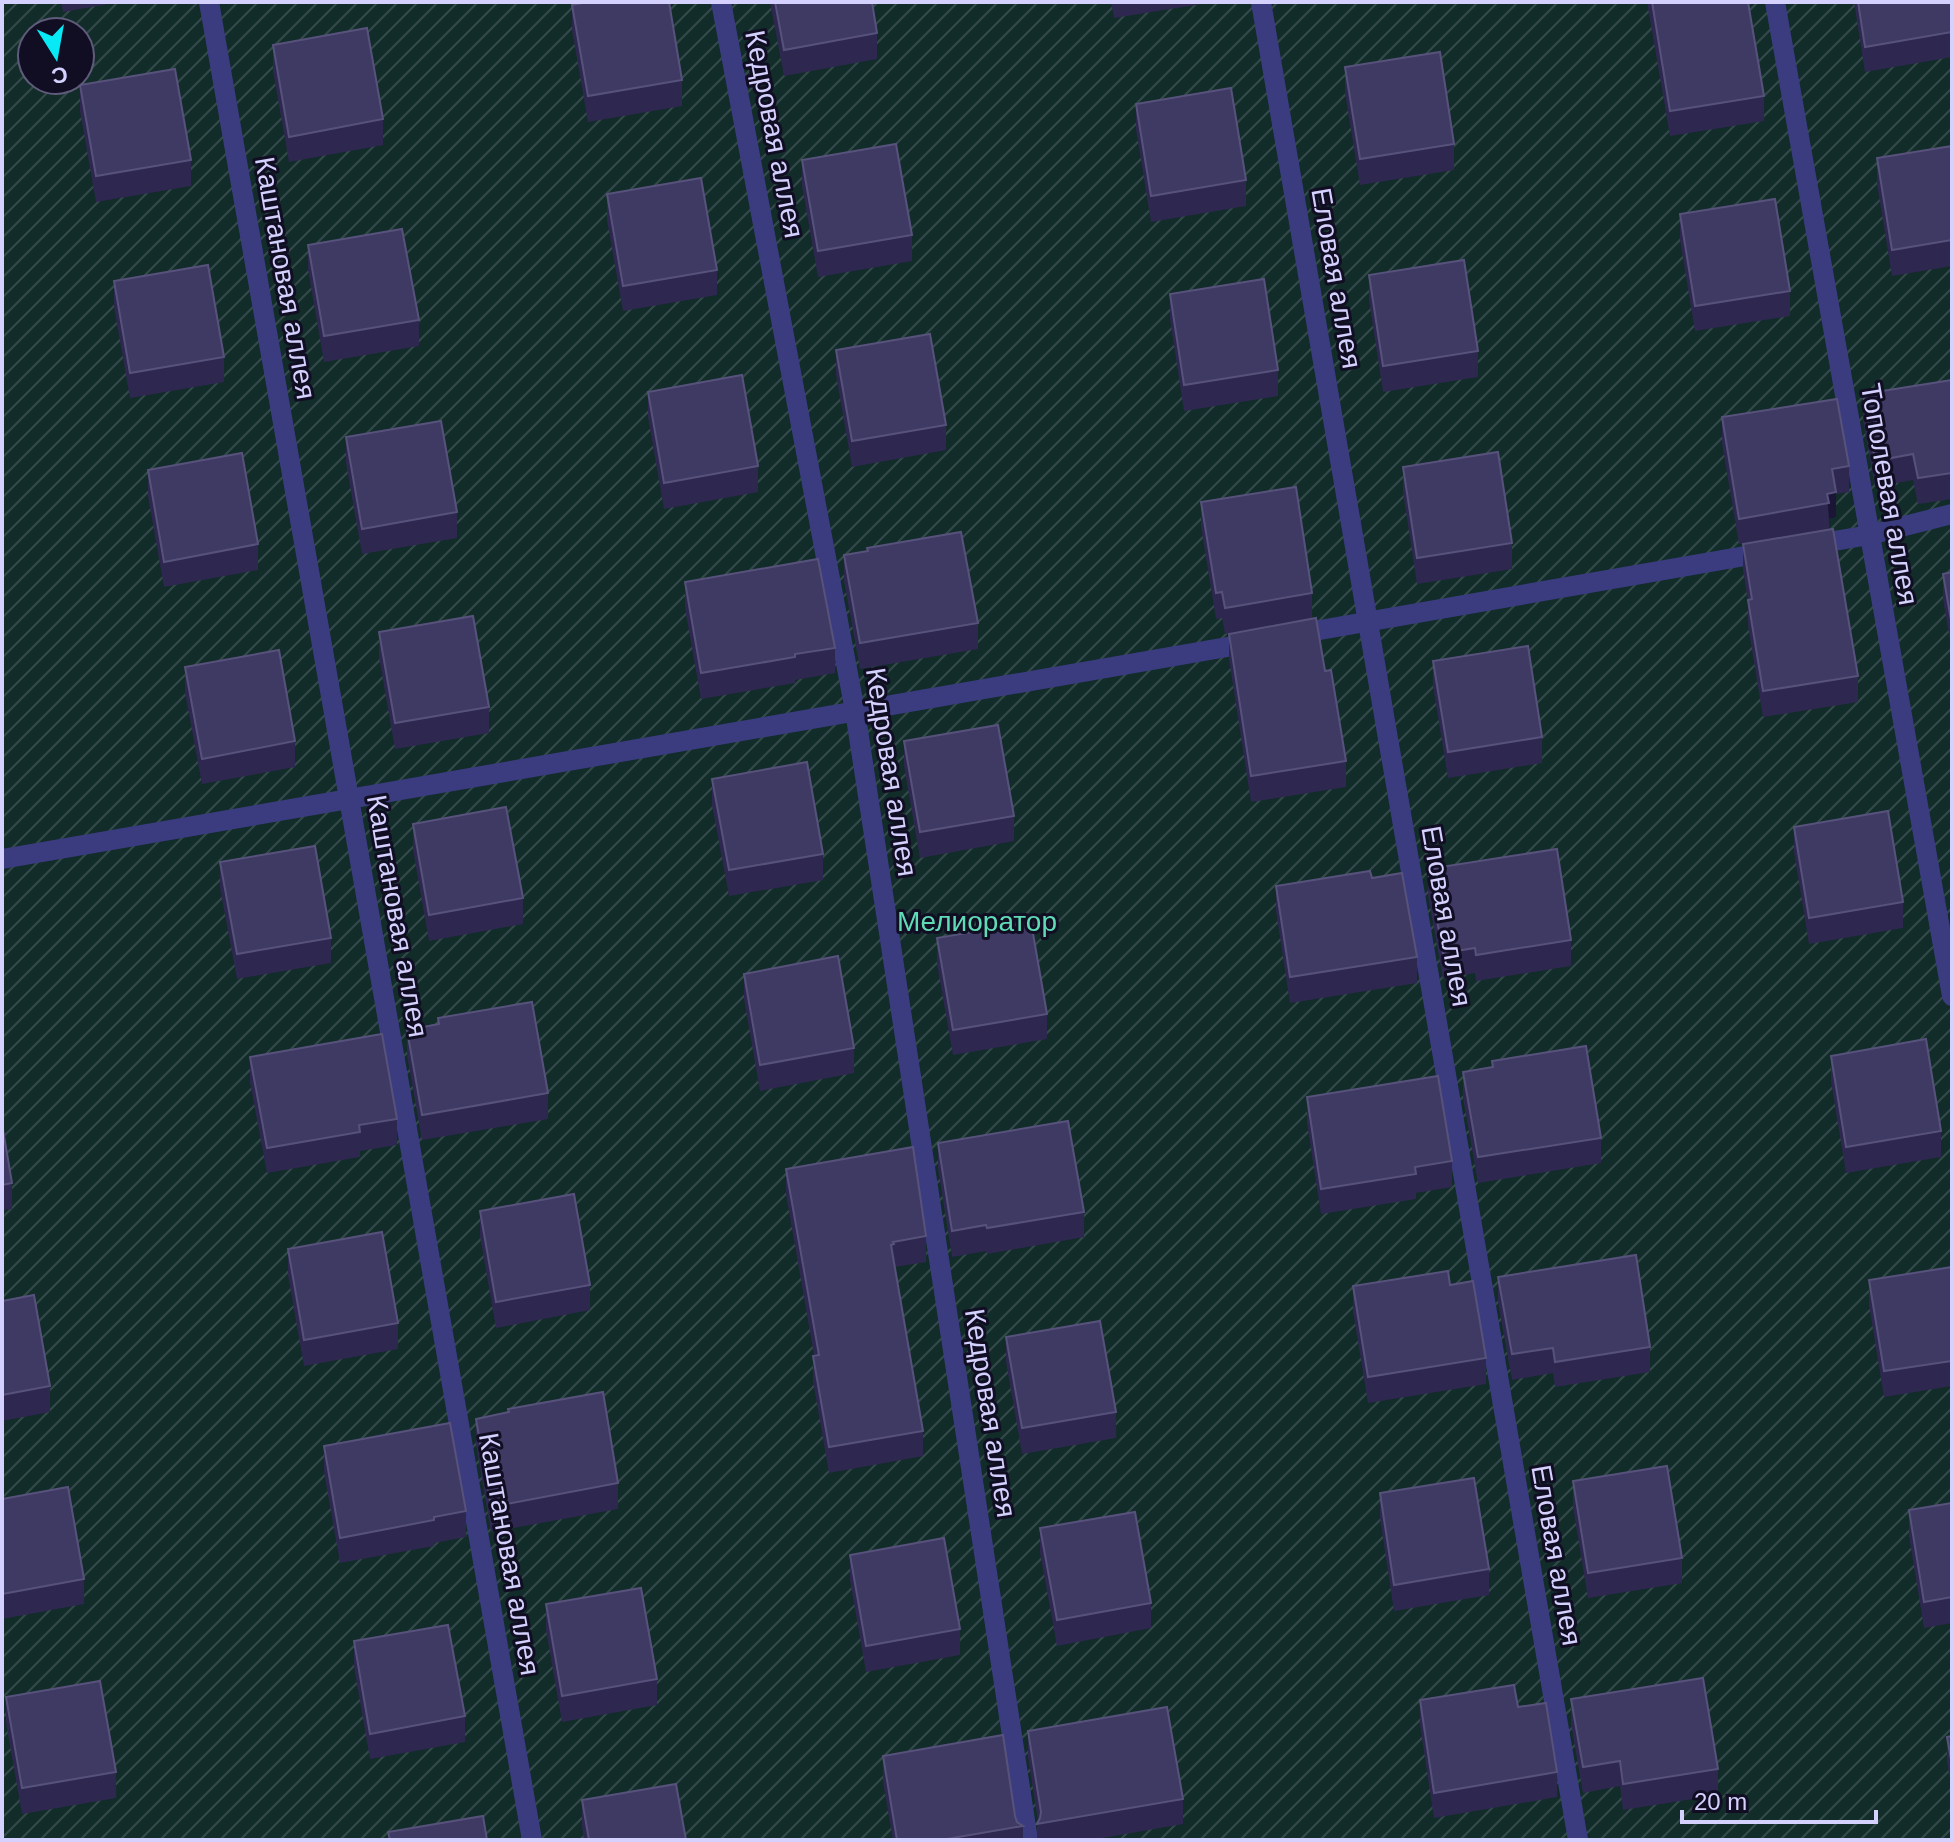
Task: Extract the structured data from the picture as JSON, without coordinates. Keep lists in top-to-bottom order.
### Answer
{
  "streets": {
    "street": [
      "Кедровая аллея",
      "Каштановая аллея",
      "Еловая аллея",
      "Тополевая аллея"
    ]
  },
  "parks": ["Мелиоратор"],
  "scale_bar": "20 m",
  "north": "bottom"
}
